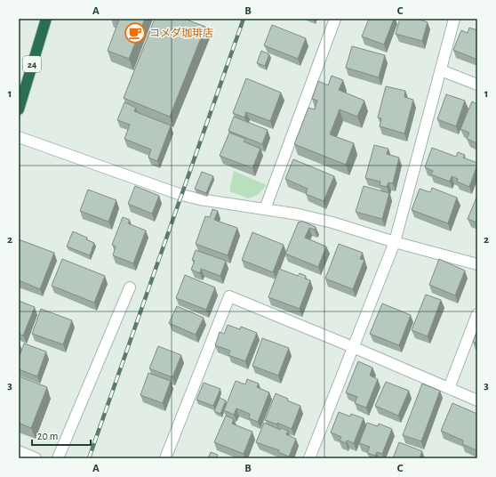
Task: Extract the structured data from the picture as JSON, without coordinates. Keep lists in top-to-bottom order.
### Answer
{
  "streets": {
    "highway": ["24"]
  },
  "places": {
    "cafe": ["コメダ珈琲店"]
  },
  "scale_bar": "20 m",
  "grid": {
    "columns": ["A", "B", "C"],
    "rows": ["1", "2", "3"]
  }
}
